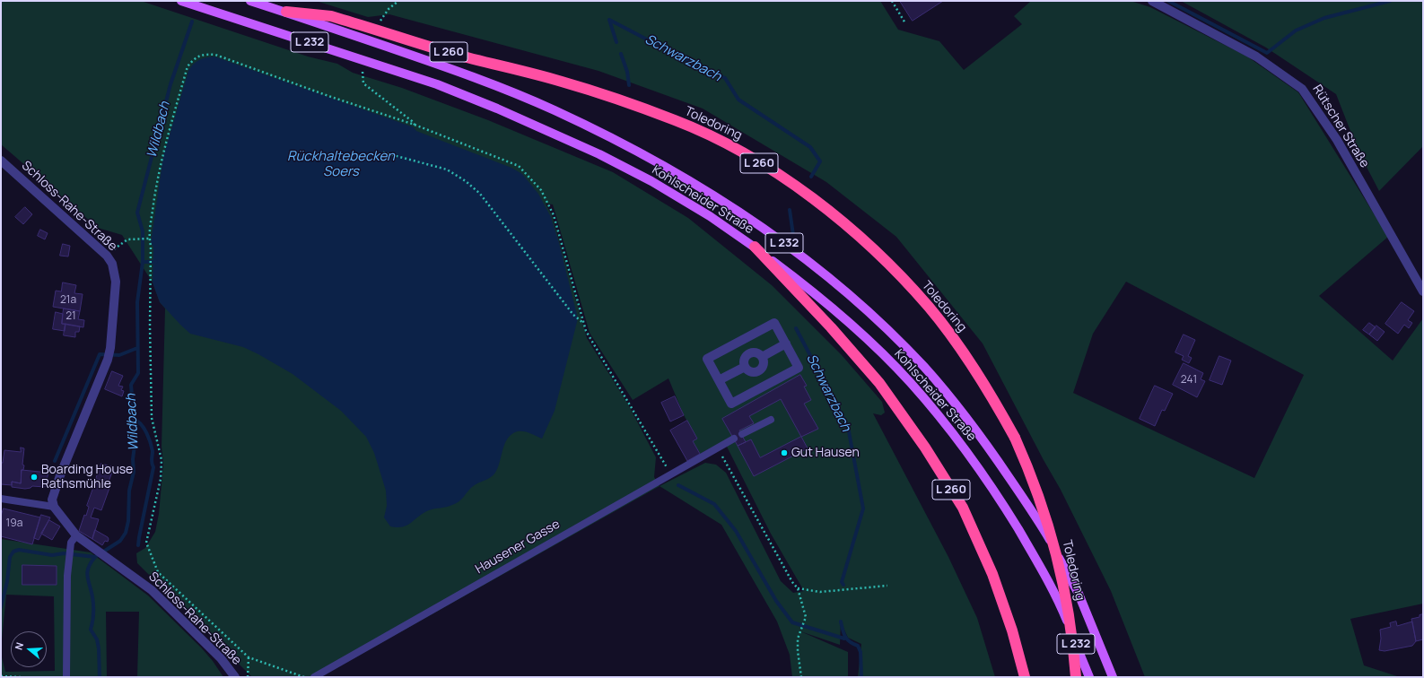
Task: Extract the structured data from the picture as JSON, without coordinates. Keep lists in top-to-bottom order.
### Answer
{
  "streets": {
    "highway": ["L 260", "Toledoring"],
    "main road": ["L 232", "Kohlscheider Straße"],
    "street": ["Rütscher Straße", "Schloss-Rahe-Straße"],
    "lane": ["Hausener Gasse"]
  },
  "crossings": [
    ["L 260", "Kohlscheider Straße"],
    ["Toledoring", "Kohlscheider Straße"]
  ],
  "water": ["Schwarzbach", "Wildbach", "Rückhaltebecken Soers"],
  "places": ["Gut Hausen", "Boarding House Rathsmühle"],
  "house_numbers": [
    "21a",
    "21",
    "241",
    "19a"
  ],
  "north": "left"
}
